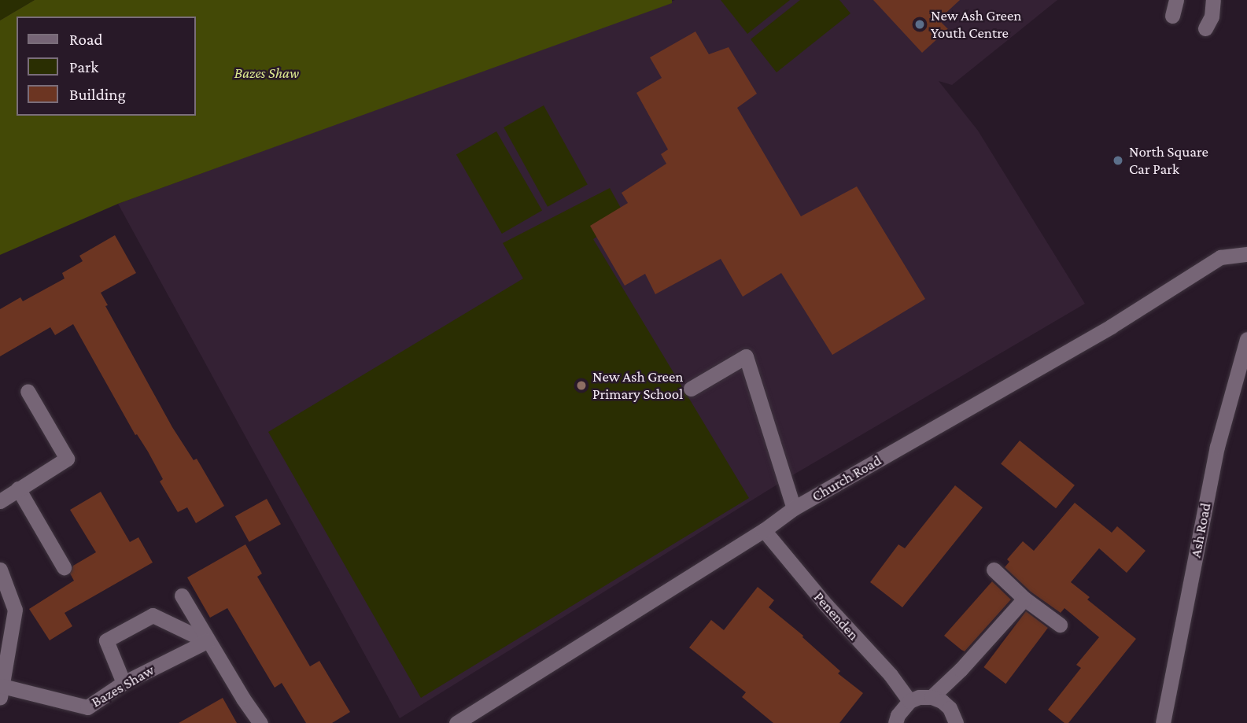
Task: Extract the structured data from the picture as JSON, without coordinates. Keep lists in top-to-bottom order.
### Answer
{
  "streets": {
    "street": [
      "Church Road",
      "Ash Road",
      "Penenden",
      "Bazes Shaw"
    ]
  },
  "crossings": [
    ["Church Road", "Penenden"]
  ],
  "parks": ["Bazes Shaw"],
  "places": ["New Ash Green Youth Centre", "North Square Car Park", "New Ash Green Primary School"],
  "legend": ["Road", "Park", "Building"]
}
